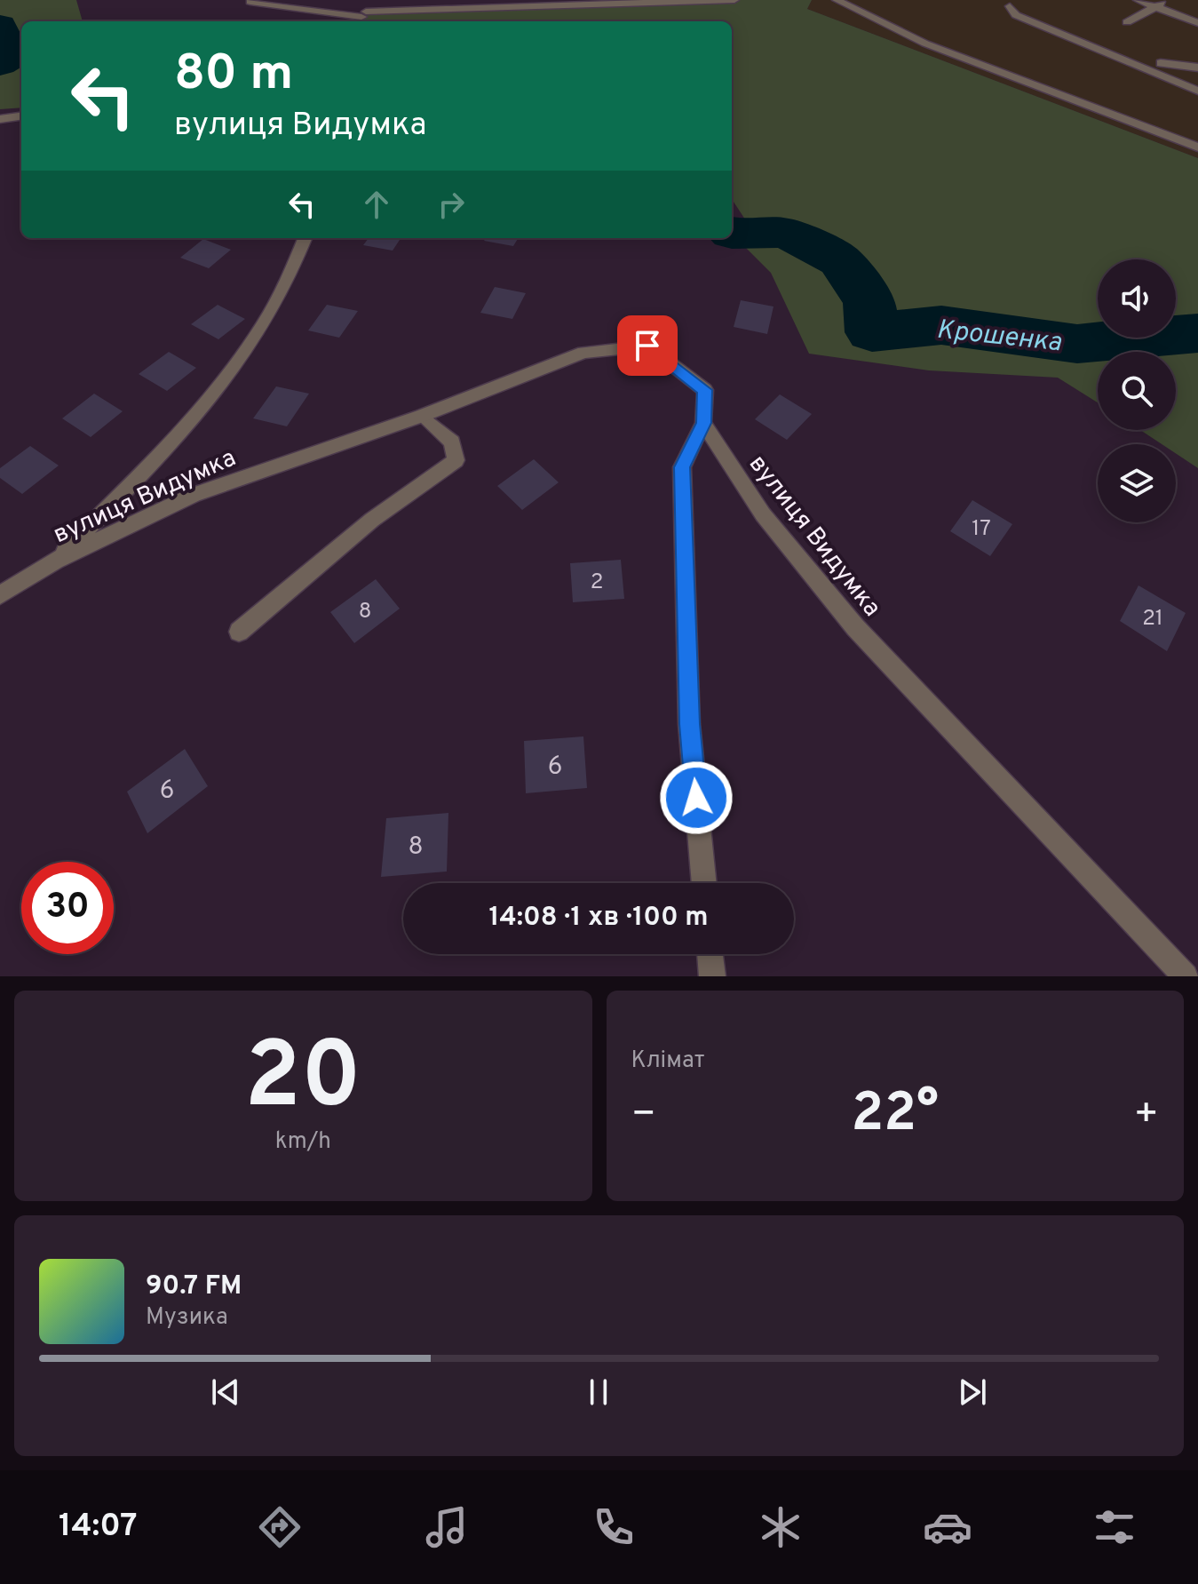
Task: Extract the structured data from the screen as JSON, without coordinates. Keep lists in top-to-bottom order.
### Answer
{
  "streets": {
    "street": ["вулиця Видумка"]
  },
  "water": ["Крошенка"],
  "house_numbers": [
    "17",
    "2",
    "8",
    "21",
    "6",
    "6",
    "8"
  ],
  "page": {
    "turn": ["80 m", "вулиця Видумка"],
    "limit": "30",
    "trip": "14:08 · 1 хв · 100 m",
    "tile": [
      ["20", "km/h"],
      "Клімат"
    ],
    "heat": ["−", "22°", "+"],
    "song": ["90.7 FM", "Музика"],
    "tabs": "14:07"
  }
}
